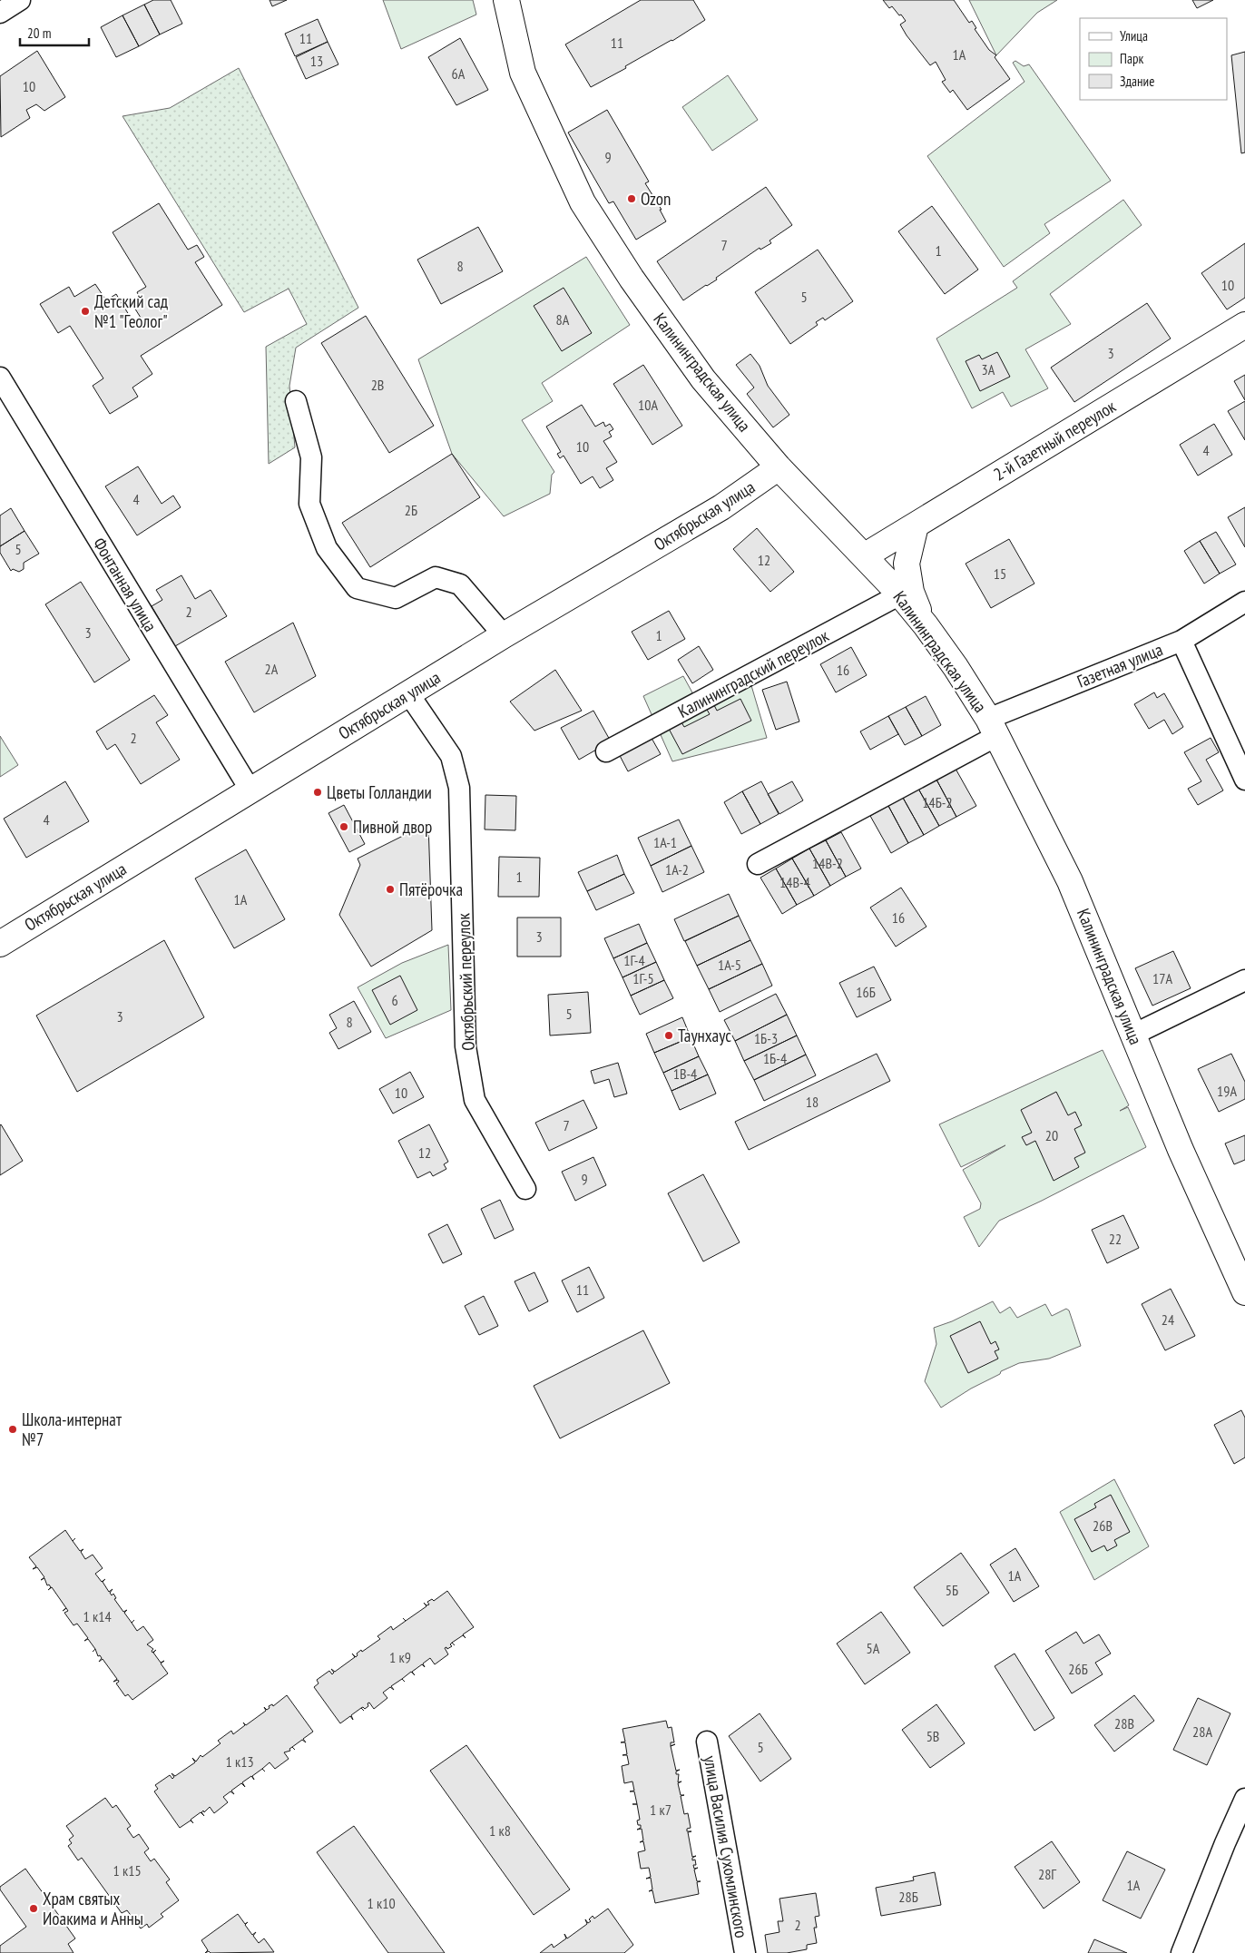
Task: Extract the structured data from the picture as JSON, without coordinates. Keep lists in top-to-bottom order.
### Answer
{
  "streets": {
    "street": [
      "Калининградская улица",
      "2-й Газетный переулок",
      "Октябрьская улица",
      "Фонтанная улица",
      "Газетная улица",
      "Калининградский переулок",
      "Октябрьский переулок",
      "улица Василия Сухомлинского"
    ]
  },
  "crossings": [
    ["Калининградская улица", "2-й Газетный переулок"],
    ["Калининградская улица", "Октябрьская улица"],
    ["Калининградская улица", "Газетная улица"],
    ["Калининградская улица", "Калининградский переулок"],
    ["Октябрьская улица", "Фонтанная улица"],
    ["Октябрьская улица", "Октябрьский переулок"]
  ],
  "places": [
    "Ozon",
    "Детский сад №1 \"Геолог\"",
    "Цветы Голландии",
    "Пивной двор",
    "Пятёрочка",
    "Таунхаус",
    "Школа-интернат №7",
    "Храм святых Иоакима и Анны"
  ],
  "house_numbers": [
    "11",
    "11",
    "1А",
    "13",
    "6А",
    "10",
    "9",
    "7",
    "1",
    "8",
    "10",
    "5",
    "8А",
    "3",
    "3А",
    "2В",
    "10А",
    "10",
    "4",
    "4",
    "2Б",
    "5",
    "12",
    "15",
    "2",
    "3",
    "1",
    "2А",
    "16",
    "2",
    "14Б-2",
    "4",
    "1А-1",
    "14В-2",
    "1А-2",
    "1",
    "14В-4",
    "1А",
    "16",
    "3",
    "1Г-4",
    "1А-5",
    "1Г-5",
    "17А",
    "16Б",
    "6",
    "5",
    "3",
    "8",
    "1Б-3",
    "1Б-4",
    "1В-4",
    "19А",
    "10",
    "18",
    "7",
    "20",
    "12",
    "9",
    "22",
    "11",
    "24",
    "26В",
    "1А",
    "5Б",
    "1 к14",
    "5А",
    "1 к9",
    "26Б",
    "28В",
    "28А",
    "5В",
    "5",
    "1 к13",
    "1 к7",
    "1 к8",
    "1 к15",
    "28Г",
    "1А",
    "28Б",
    "1 к10",
    "2"
  ],
  "legend": ["Улица", "Парк", "Здание"],
  "scale_bar": "20 m"
}
